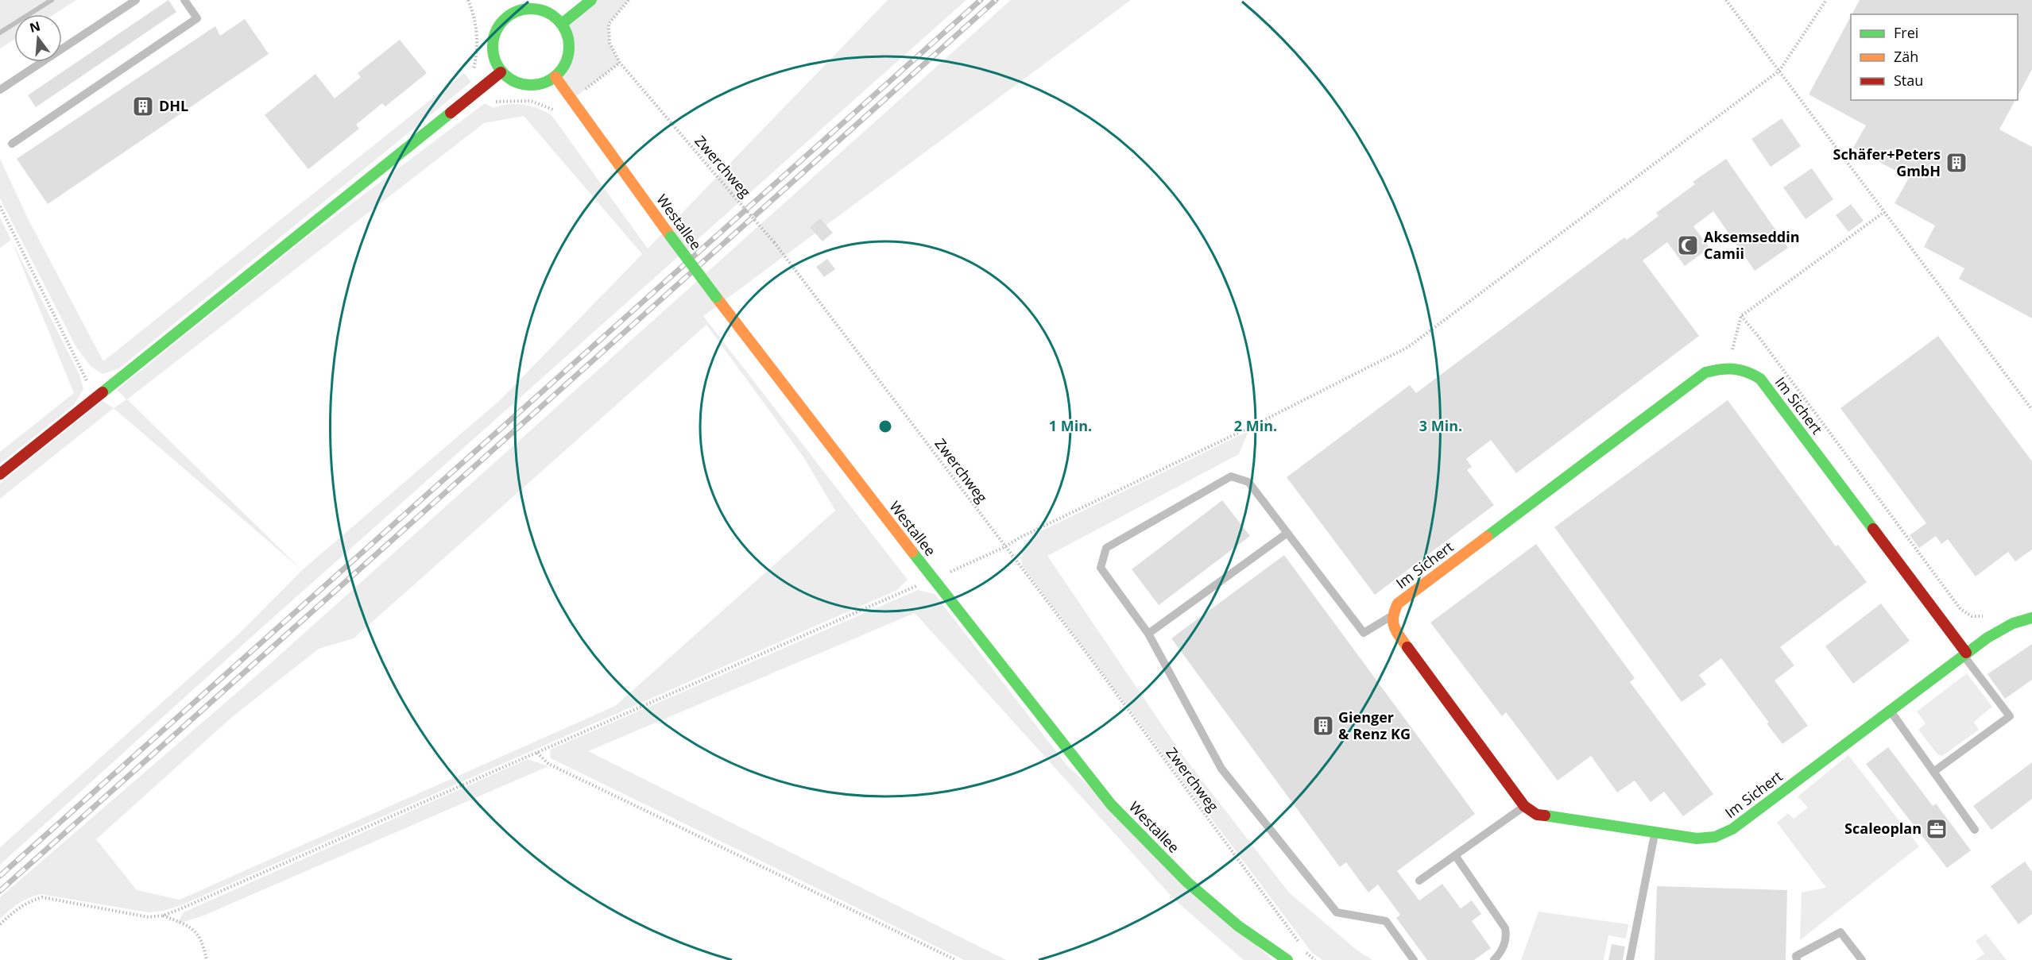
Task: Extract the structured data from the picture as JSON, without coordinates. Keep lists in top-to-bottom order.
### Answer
{
  "streets": {
    "main road": ["Westallee", "Im Sichert"],
    "path": ["Zwerchweg"]
  },
  "places": {
    "building": ["DHL", "Schäfer+Peters GmbH", "Gienger & Renz KG"],
    "mosque": ["Aksemseddin Camii"],
    "office": ["Scaleoplan"]
  },
  "legend": ["Frei", "Zäh", "Stau"],
  "north": "top",
  "rings": ["1 Min.", "2 Min.", "3 Min."]
}
